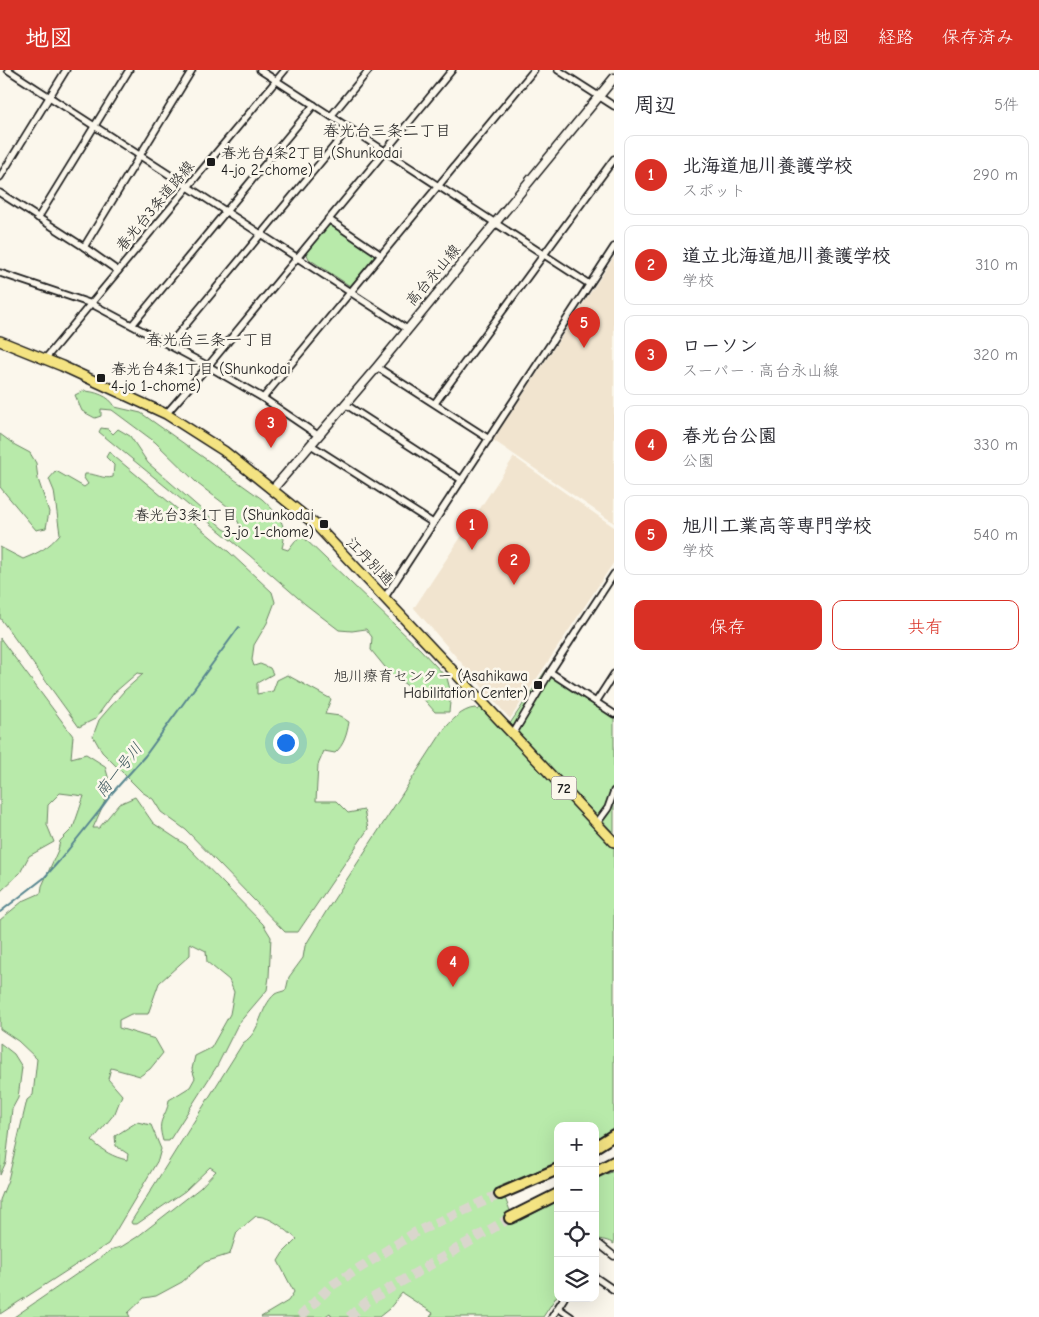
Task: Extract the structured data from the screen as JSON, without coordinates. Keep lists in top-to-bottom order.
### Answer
{
  "streets": {
    "main road": ["江丹別通", "72"],
    "street": ["春光台3条道路線", "高台永山線"]
  },
  "crossings": [
    ["春光台3条道路線", "江丹別通"],
    ["高台永山線", "江丹別通"]
  ],
  "districts": ["春光台三条二丁目", "春光台三条一丁目"],
  "water": ["南一号川"],
  "places": {
    "transit": [
      "春光台4条2丁目 (Shunkodai 4-jo 2-chome)",
      "春光台4条1丁目 (Shunkodai 4-jo 1-chome)",
      "春光台3条1丁目 (Shunkodai 3-jo 1-chome)",
      "旭川療育センター (Asahikawa Habilitation Center)"
    ]
  },
  "page": {
    "header": "地図",
    "nav": ["地図", "経路", "保存済み"],
    "heading": ["周辺", "5件"],
    "list": [
      {
        "mark": "1",
        "name": "北海道旭川養護学校",
        "note": "スポット",
        "value": "290 m"
      },
      {
        "mark": "2",
        "name": "道立北海道旭川養護学校",
        "note": "学校",
        "value": "310 m"
      },
      {
        "mark": "3",
        "name": "ローソン",
        "note": "スーパー · 高台永山線",
        "value": "320 m"
      },
      {
        "mark": "4",
        "name": "春光台公園",
        "note": "公園",
        "value": "330 m"
      },
      {
        "mark": "5",
        "name": "旭川工業高等専門学校",
        "note": "学校",
        "value": "540 m"
      }
    ],
    "pins": [
      "5",
      "3",
      "1",
      "2",
      "4"
    ],
    "buttons": ["保存", "共有"],
    "map_buttons": ["+", "−"]
  }
}
